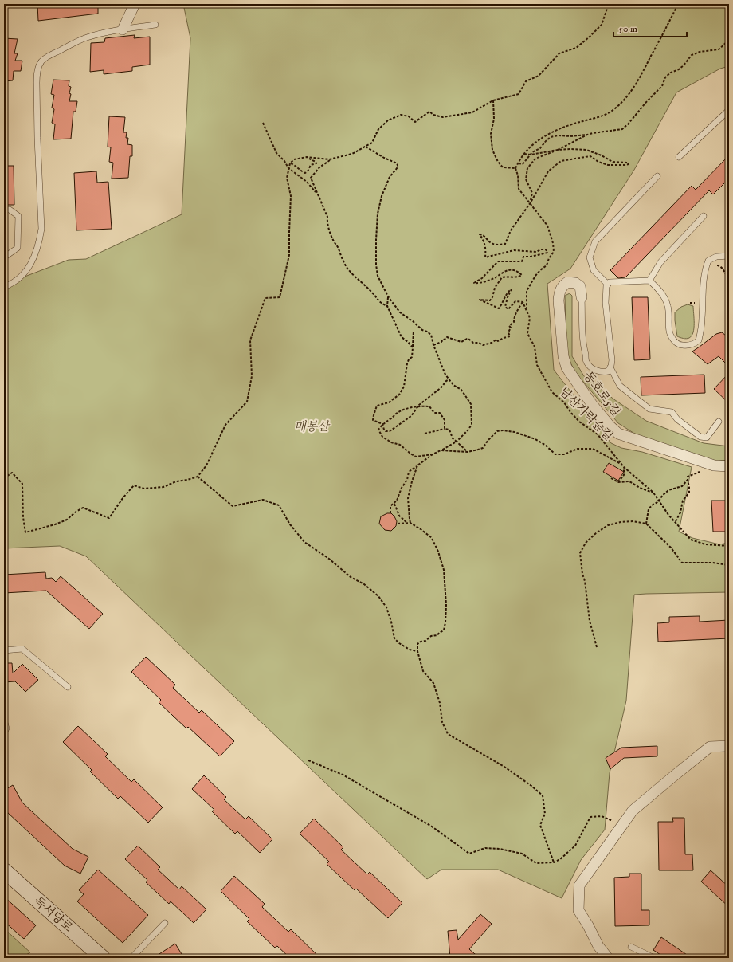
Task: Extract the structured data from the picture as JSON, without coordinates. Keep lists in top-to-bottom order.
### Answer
{
  "streets": {
    "main road": ["독서당로"],
    "street": ["동호로5길"],
    "path": ["남산자락숲길"]
  },
  "parks": ["매봉산"],
  "scale_bar": "50 m"
}
